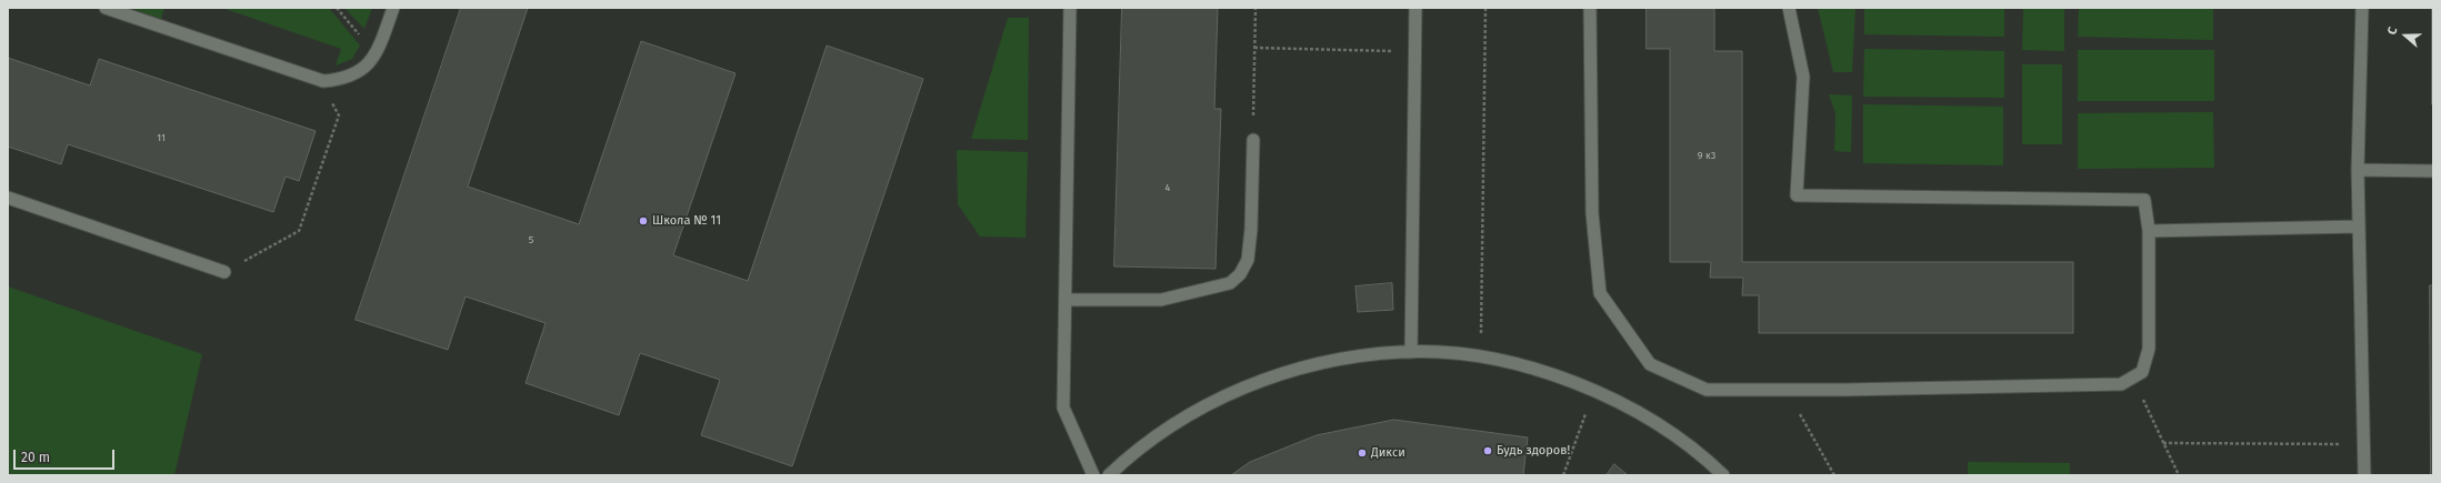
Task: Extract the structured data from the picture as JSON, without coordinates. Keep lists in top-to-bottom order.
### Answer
{
  "places": ["Школа № 11", "Будь здоров!", "Дикси"],
  "house_numbers": [
    "11",
    "9 к3",
    "4",
    "5"
  ],
  "scale_bar": "20 m",
  "north": "left"
}
